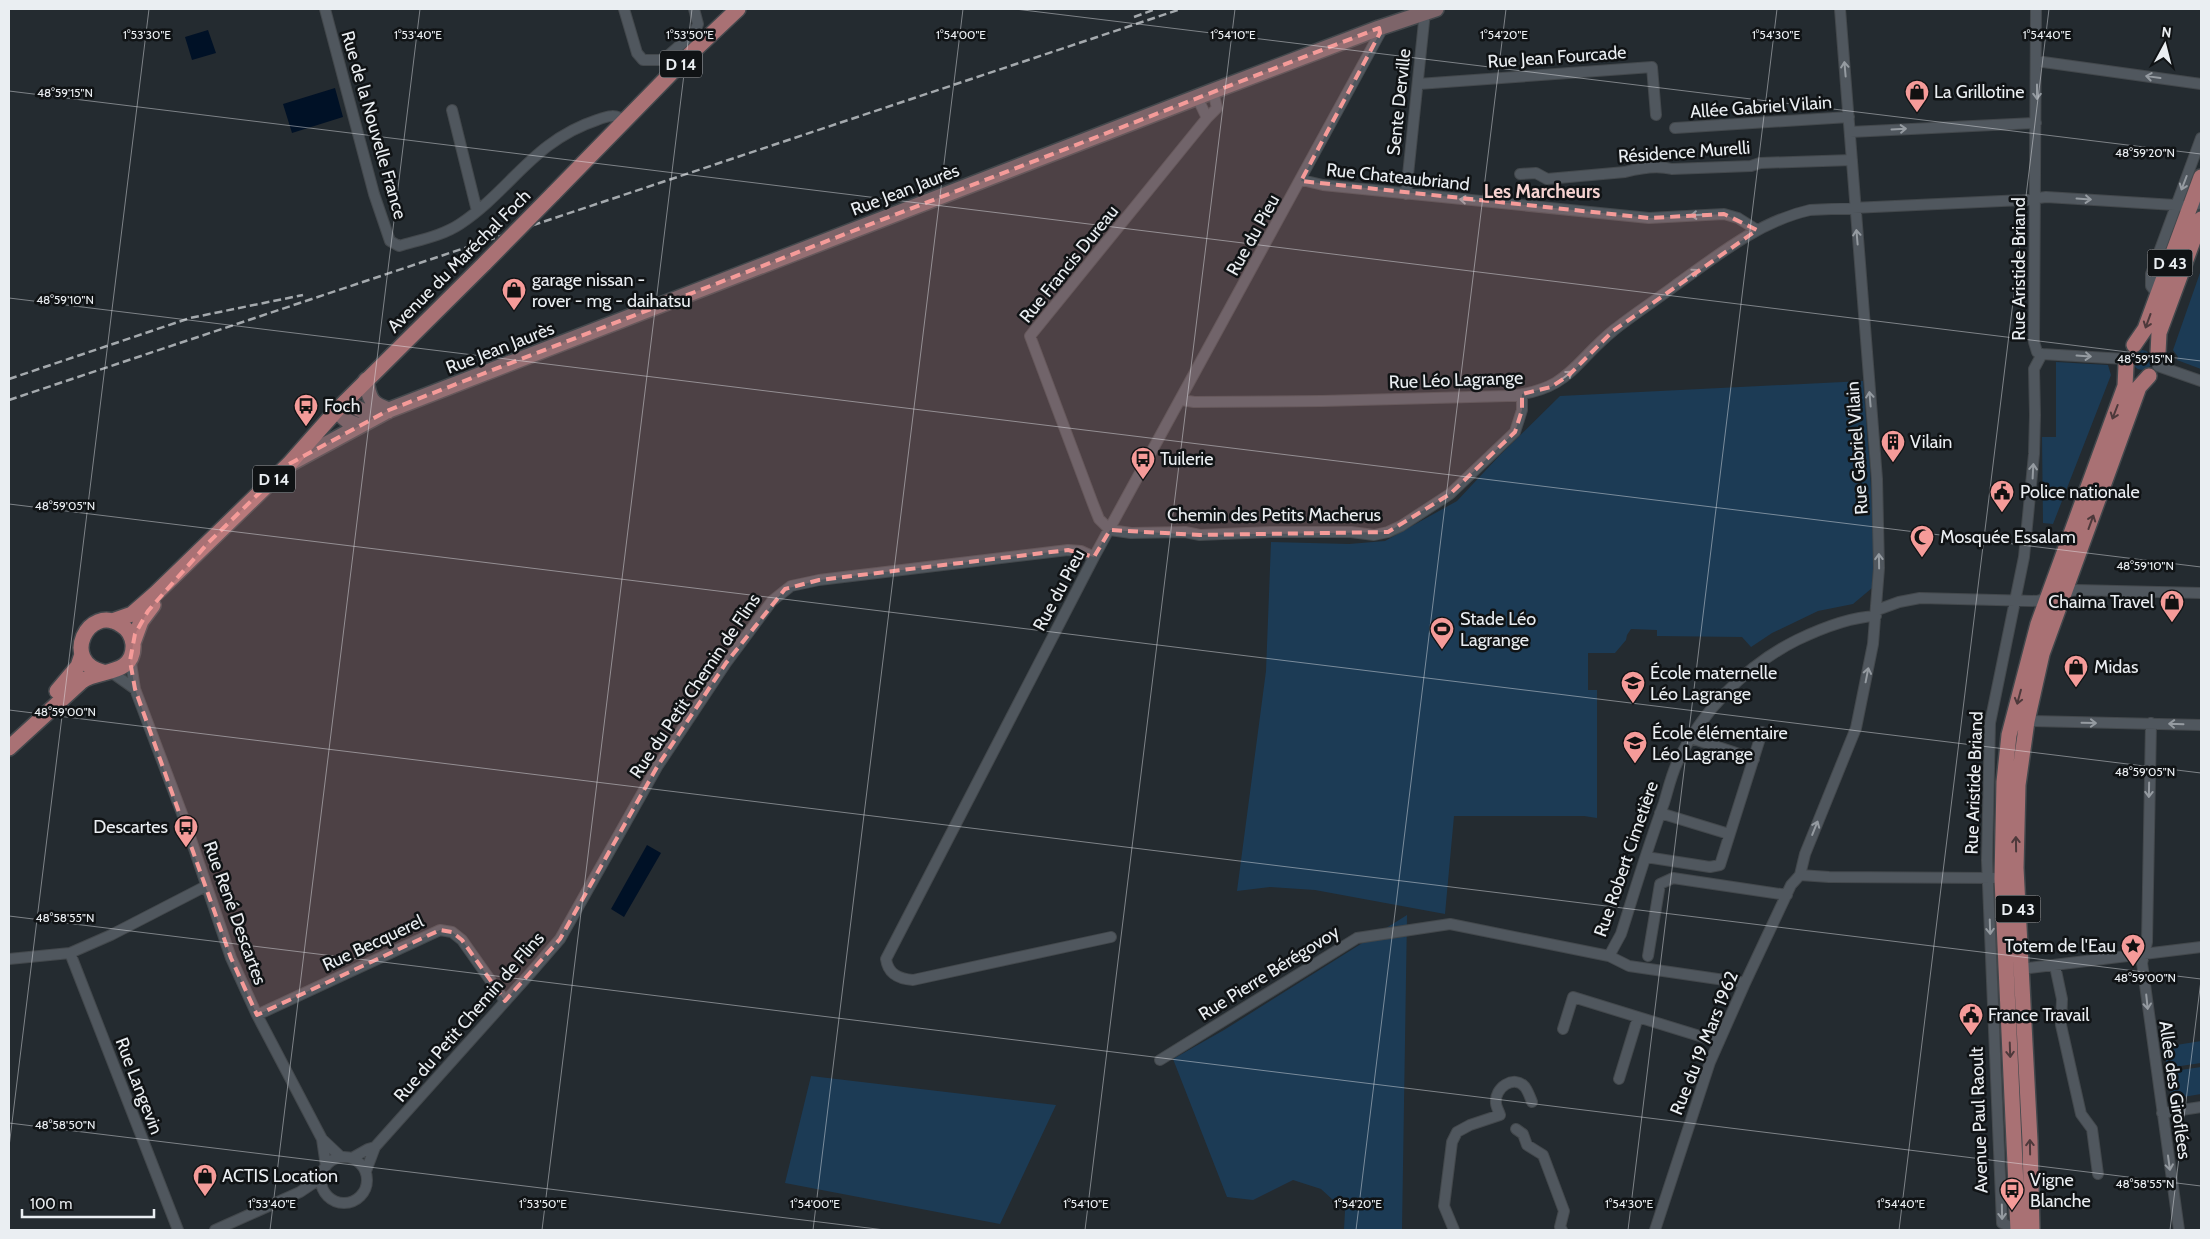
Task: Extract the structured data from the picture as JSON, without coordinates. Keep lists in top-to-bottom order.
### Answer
{
  "streets": {
    "main road": [
      "D 14",
      "Rue Jean Jaurès",
      "Avenue du Maréchal Foch",
      "D 43"
    ],
    "street": [
      "Rue Jean Fourcade",
      "Sente Derville",
      "Allée Gabriel Vilain",
      "Rue de la Nouvelle France",
      "Résidence Murelli",
      "Rue Chateaubriand",
      "Rue du Pieu",
      "Rue Francis Dureau",
      "Rue Aristide Briand",
      "Rue Léo Lagrange",
      "Rue Gabriel Vilain",
      "Chemin des Petits Macherus",
      "Rue du Petit Chemin de Flins",
      "Rue Robert Cimetière",
      "Rue René Descartes",
      "Rue Becquerel",
      "Rue Pierre Bérégovoy",
      "Rue du 19 Mars 1962",
      "Rue Langevin",
      "Allée des Giroflées",
      "Avenue Paul Raoult"
    ]
  },
  "crossings": [
    ["Rue Jean Fourcade", "Sente Derville"],
    ["Sente Derville", "Rue Chateaubriand"],
    ["Sente Derville", "Rue Jean Jaurès"],
    ["Allée Gabriel Vilain", "Rue Gabriel Vilain"],
    ["Rue de la Nouvelle France", "Avenue du Maréchal Foch"],
    ["Résidence Murelli", "Rue Gabriel Vilain"],
    ["Rue Chateaubriand", "Rue du Pieu"],
    ["Rue Chateaubriand", "Rue Léo Lagrange"],
    ["Rue Jean Jaurès", "Rue du Pieu"],
    ["Rue Jean Jaurès", "Rue Francis Dureau"],
    ["Rue du Pieu", "Rue Francis Dureau"],
    ["Rue du Pieu", "Rue Léo Lagrange"],
    ["Rue du Pieu", "Chemin des Petits Macherus"],
    ["Rue du Pieu", "Rue du Petit Chemin de Flins"],
    ["Avenue du Maréchal Foch", "Rue René Descartes"],
    ["D 43", "Rue Aristide Briand"],
    ["D 43", "Rue Léo Lagrange"],
    ["D 43", "Rue Robert Cimetière"],
    ["D 43", "Avenue Paul Raoult"],
    ["Rue Francis Dureau", "Chemin des Petits Macherus"],
    ["Rue Aristide Briand", "Rue Léo Lagrange"],
    ["Rue Aristide Briand", "Rue Robert Cimetière"],
    ["Rue Aristide Briand", "Avenue Paul Raoult"],
    ["Rue Léo Lagrange", "Rue Gabriel Vilain"],
    ["Rue Léo Lagrange", "Chemin des Petits Macherus"],
    ["Rue Gabriel Vilain", "Rue Robert Cimetière"],
    ["Rue Gabriel Vilain", "Rue du 19 Mars 1962"],
    ["Rue du Petit Chemin de Flins", "Rue René Descartes"],
    ["Rue du Petit Chemin de Flins", "Rue Becquerel"],
    ["Rue Robert Cimetière", "Rue Pierre Bérégovoy"],
    ["Rue René Descartes", "Rue Becquerel"],
    ["Rue Pierre Bérégovoy", "Rue du 19 Mars 1962"]
  ],
  "one_way": ["Rue Chateaubriand", "Rue Léo Lagrange", "Rue Gabriel Vilain"],
  "districts": ["Les Marcheurs"],
  "places": {
    "shop": [
      "La Grillotine",
      "garage nissan - rover - mg - daihatsu",
      "Chaima Travel",
      "Midas",
      "ACTIS Location"
    ],
    "bus stop": [
      "Foch",
      "Tuilerie",
      "Descartes",
      "Vigne Blanche"
    ],
    "building": ["Vilain"],
    "public building": ["Police nationale", "France Travail"],
    "mosque": ["Mosquée Essalam"],
    "sports": ["Stade Léo Lagrange"],
    "school or university": ["École maternelle Léo Lagrange", "École élémentaire Léo Lagrange"],
    "place": ["Totem de l'Eau"]
  },
  "scale_bar": "100 m",
  "north": "top",
  "coordinates": [
    "1°53'30\"E",
    "1°53'40\"E",
    "1°53'50\"E",
    "1°54'00\"E",
    "1°54'10\"E",
    "1°54'20\"E",
    "1°54'30\"E",
    "1°54'40\"E",
    "48°59'15\"N",
    "48°59'20\"N",
    "48°59'10\"N",
    "48°59'05\"N",
    "48°59'00\"N",
    "48°58'55\"N",
    "48°58'50\"N"
  ]
}
